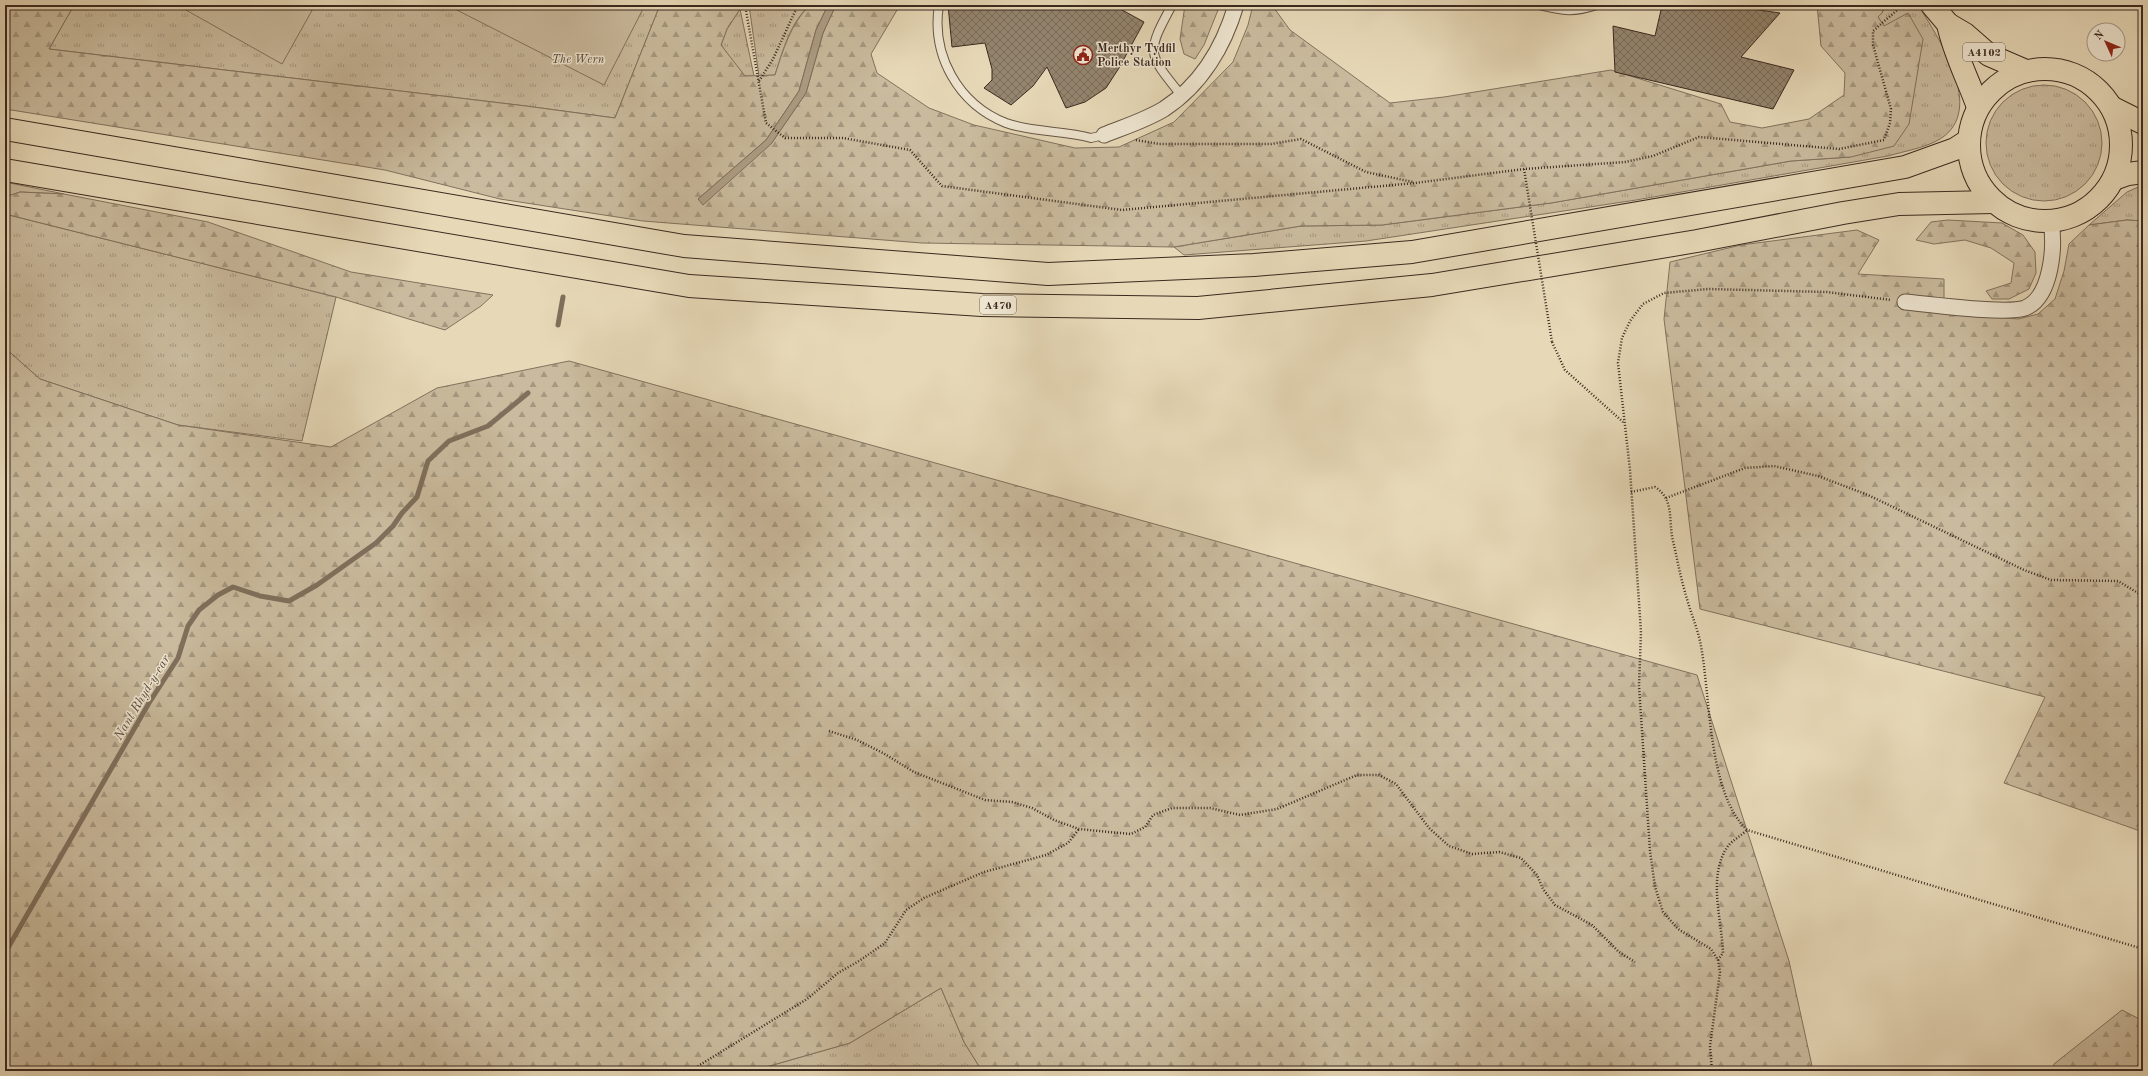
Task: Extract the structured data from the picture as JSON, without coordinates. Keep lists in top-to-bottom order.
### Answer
{
  "streets": {
    "main road": ["A4102", "A470"]
  },
  "water": ["Nant Rhyd-y-car"],
  "parks": ["The Wern"],
  "places": {
    "public building": ["Merthyr Tydfil Police Station"]
  },
  "north": "top left"
}
